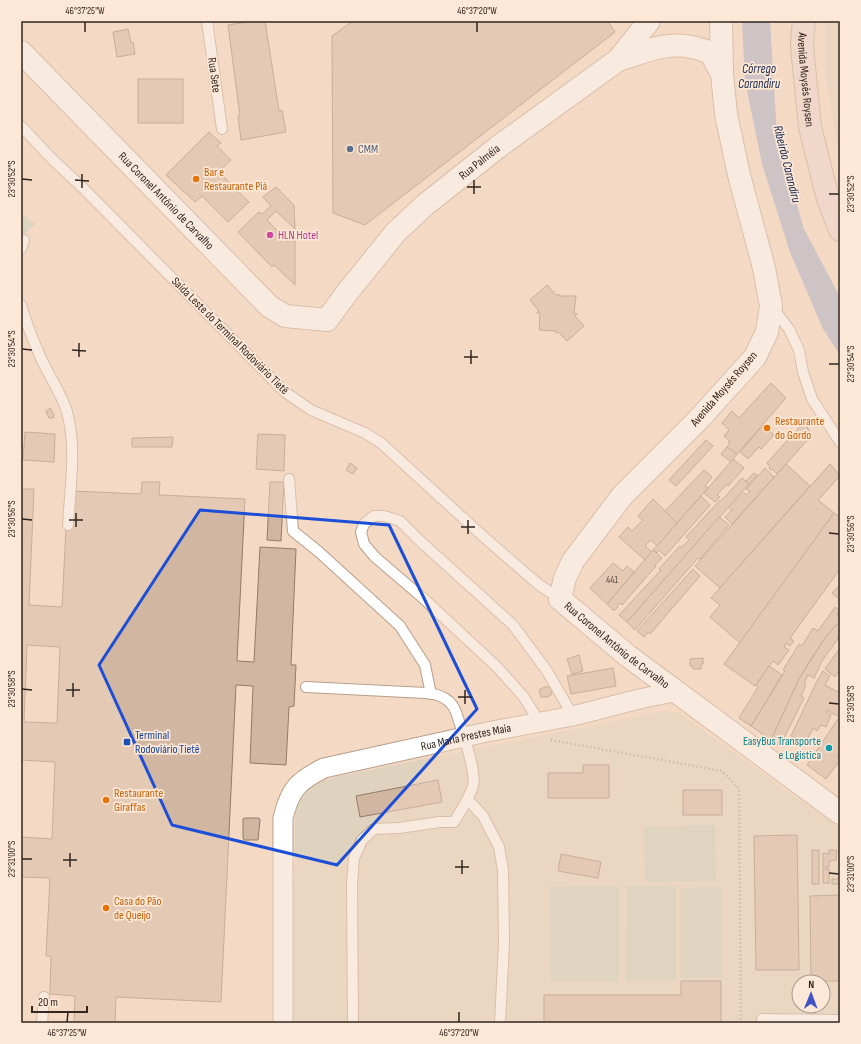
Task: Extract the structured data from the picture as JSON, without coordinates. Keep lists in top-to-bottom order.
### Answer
{
  "streets": {
    "main road": ["Avenida Moysés Roysen"],
    "street": ["Rua Palméia", "Rua Coronel Antônio de Carvalho", "Rua Maria Prestes Maia"],
    "lane": ["Rua Sete", "Saída Leste do Terminal Rodoviário Tietê"]
  },
  "crossings": [
    ["Avenida Moysés Roysen", "Rua Coronel Antônio de Carvalho"],
    ["Avenida Moysés Roysen", "Saída Leste do Terminal Rodoviário Tietê"],
    ["Rua Palméia", "Rua Coronel Antônio de Carvalho"],
    ["Rua Coronel Antônio de Carvalho", "Saída Leste do Terminal Rodoviário Tietê"],
    ["Rua Coronel Antônio de Carvalho", "Rua Maria Prestes Maia"]
  ],
  "water": ["Córrego Carandiru", "Ribeirão Carandiru"],
  "places": {
    "other": [
      "CMM",
      "Bar e Restaurante Piá",
      "HLN Hotel",
      "Restaurante do Gordo",
      "EasyBus Transporte e Logística",
      "Restaurante Giraffas",
      "Casa do Pão de Queijo"
    ],
    "transit": ["Terminal Rodoviário Tietê"]
  },
  "house_numbers": ["441"],
  "scale_bar": "20 m",
  "north": "top",
  "coordinates": [
    "46°37'25\"W",
    "46°37'20\"W",
    "23°30'52\"S",
    "23°30'54\"S",
    "23°30'56\"S",
    "23°30'58\"S",
    "23°31'00\"S"
  ]
}
